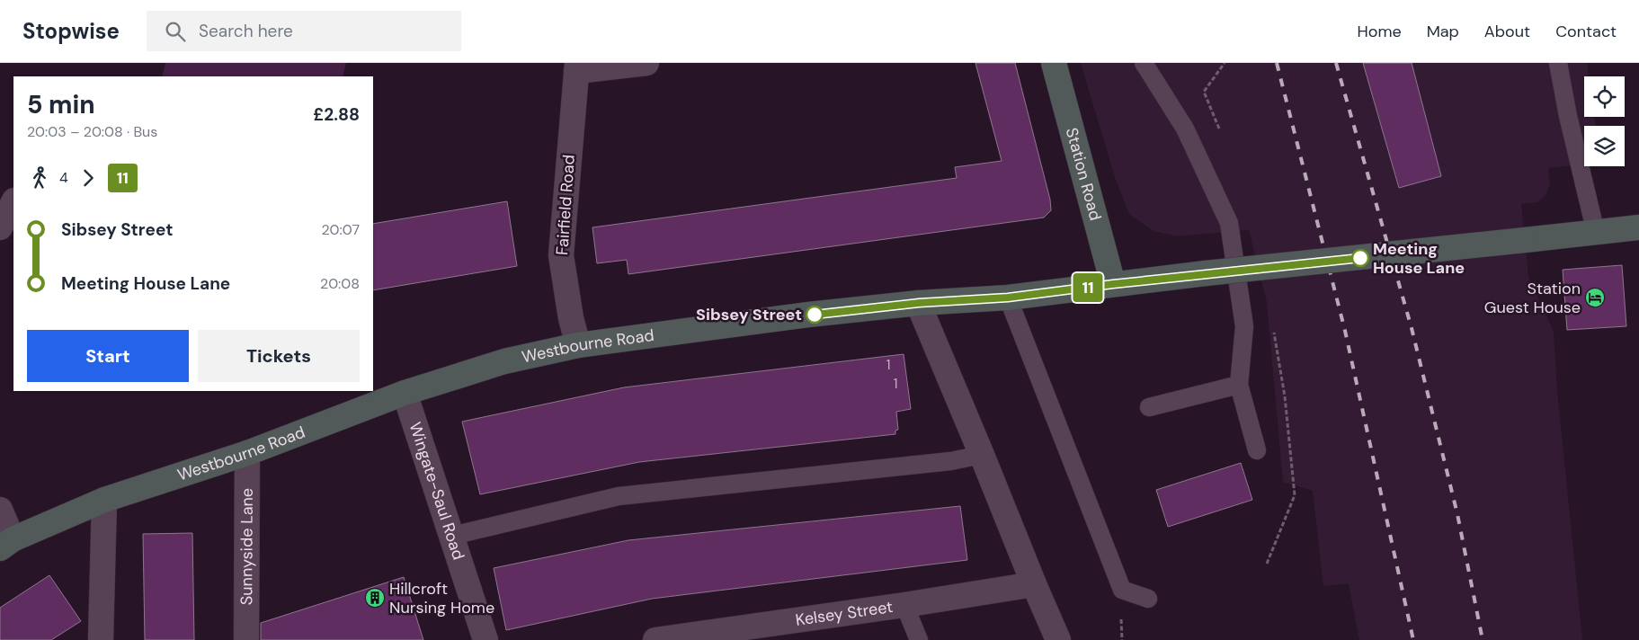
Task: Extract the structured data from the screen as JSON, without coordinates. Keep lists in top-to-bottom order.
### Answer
{
  "streets": {
    "street": [
      "Station Road",
      "Fairfield Road",
      "Westbourne Road",
      "Wingate-Saul Road",
      "Sunnyside Lane",
      "Kelsey Street"
    ]
  },
  "crossings": [
    ["Station Road", "Westbourne Road"],
    ["Fairfield Road", "Westbourne Road"],
    ["Westbourne Road", "Wingate-Saul Road"],
    ["Westbourne Road", "Sunnyside Lane"]
  ],
  "places": {
    "other": ["Meeting House Lane", "Sibsey Street"],
    "hotel": ["Station Guest House"],
    "building": ["Hillcroft Nursing Home"]
  },
  "lines": ["bus line 11"],
  "house_numbers": ["1", "1"],
  "page": {
    "header": "Stopwise",
    "search": "Search here",
    "nav": [
      "Home",
      "Map",
      "About",
      "Contact"
    ],
    "on_map": "11",
    "heading": ["5 min", "20:03 – 20:08 · Bus", "£2.88"],
    "legs": ["4", "11"],
    "list": [
      {
        "name": "Sibsey Street",
        "value": "20:07"
      },
      {
        "name": "Meeting House Lane",
        "value": "20:08"
      }
    ],
    "buttons": ["Start", "Tickets"]
  }
}
